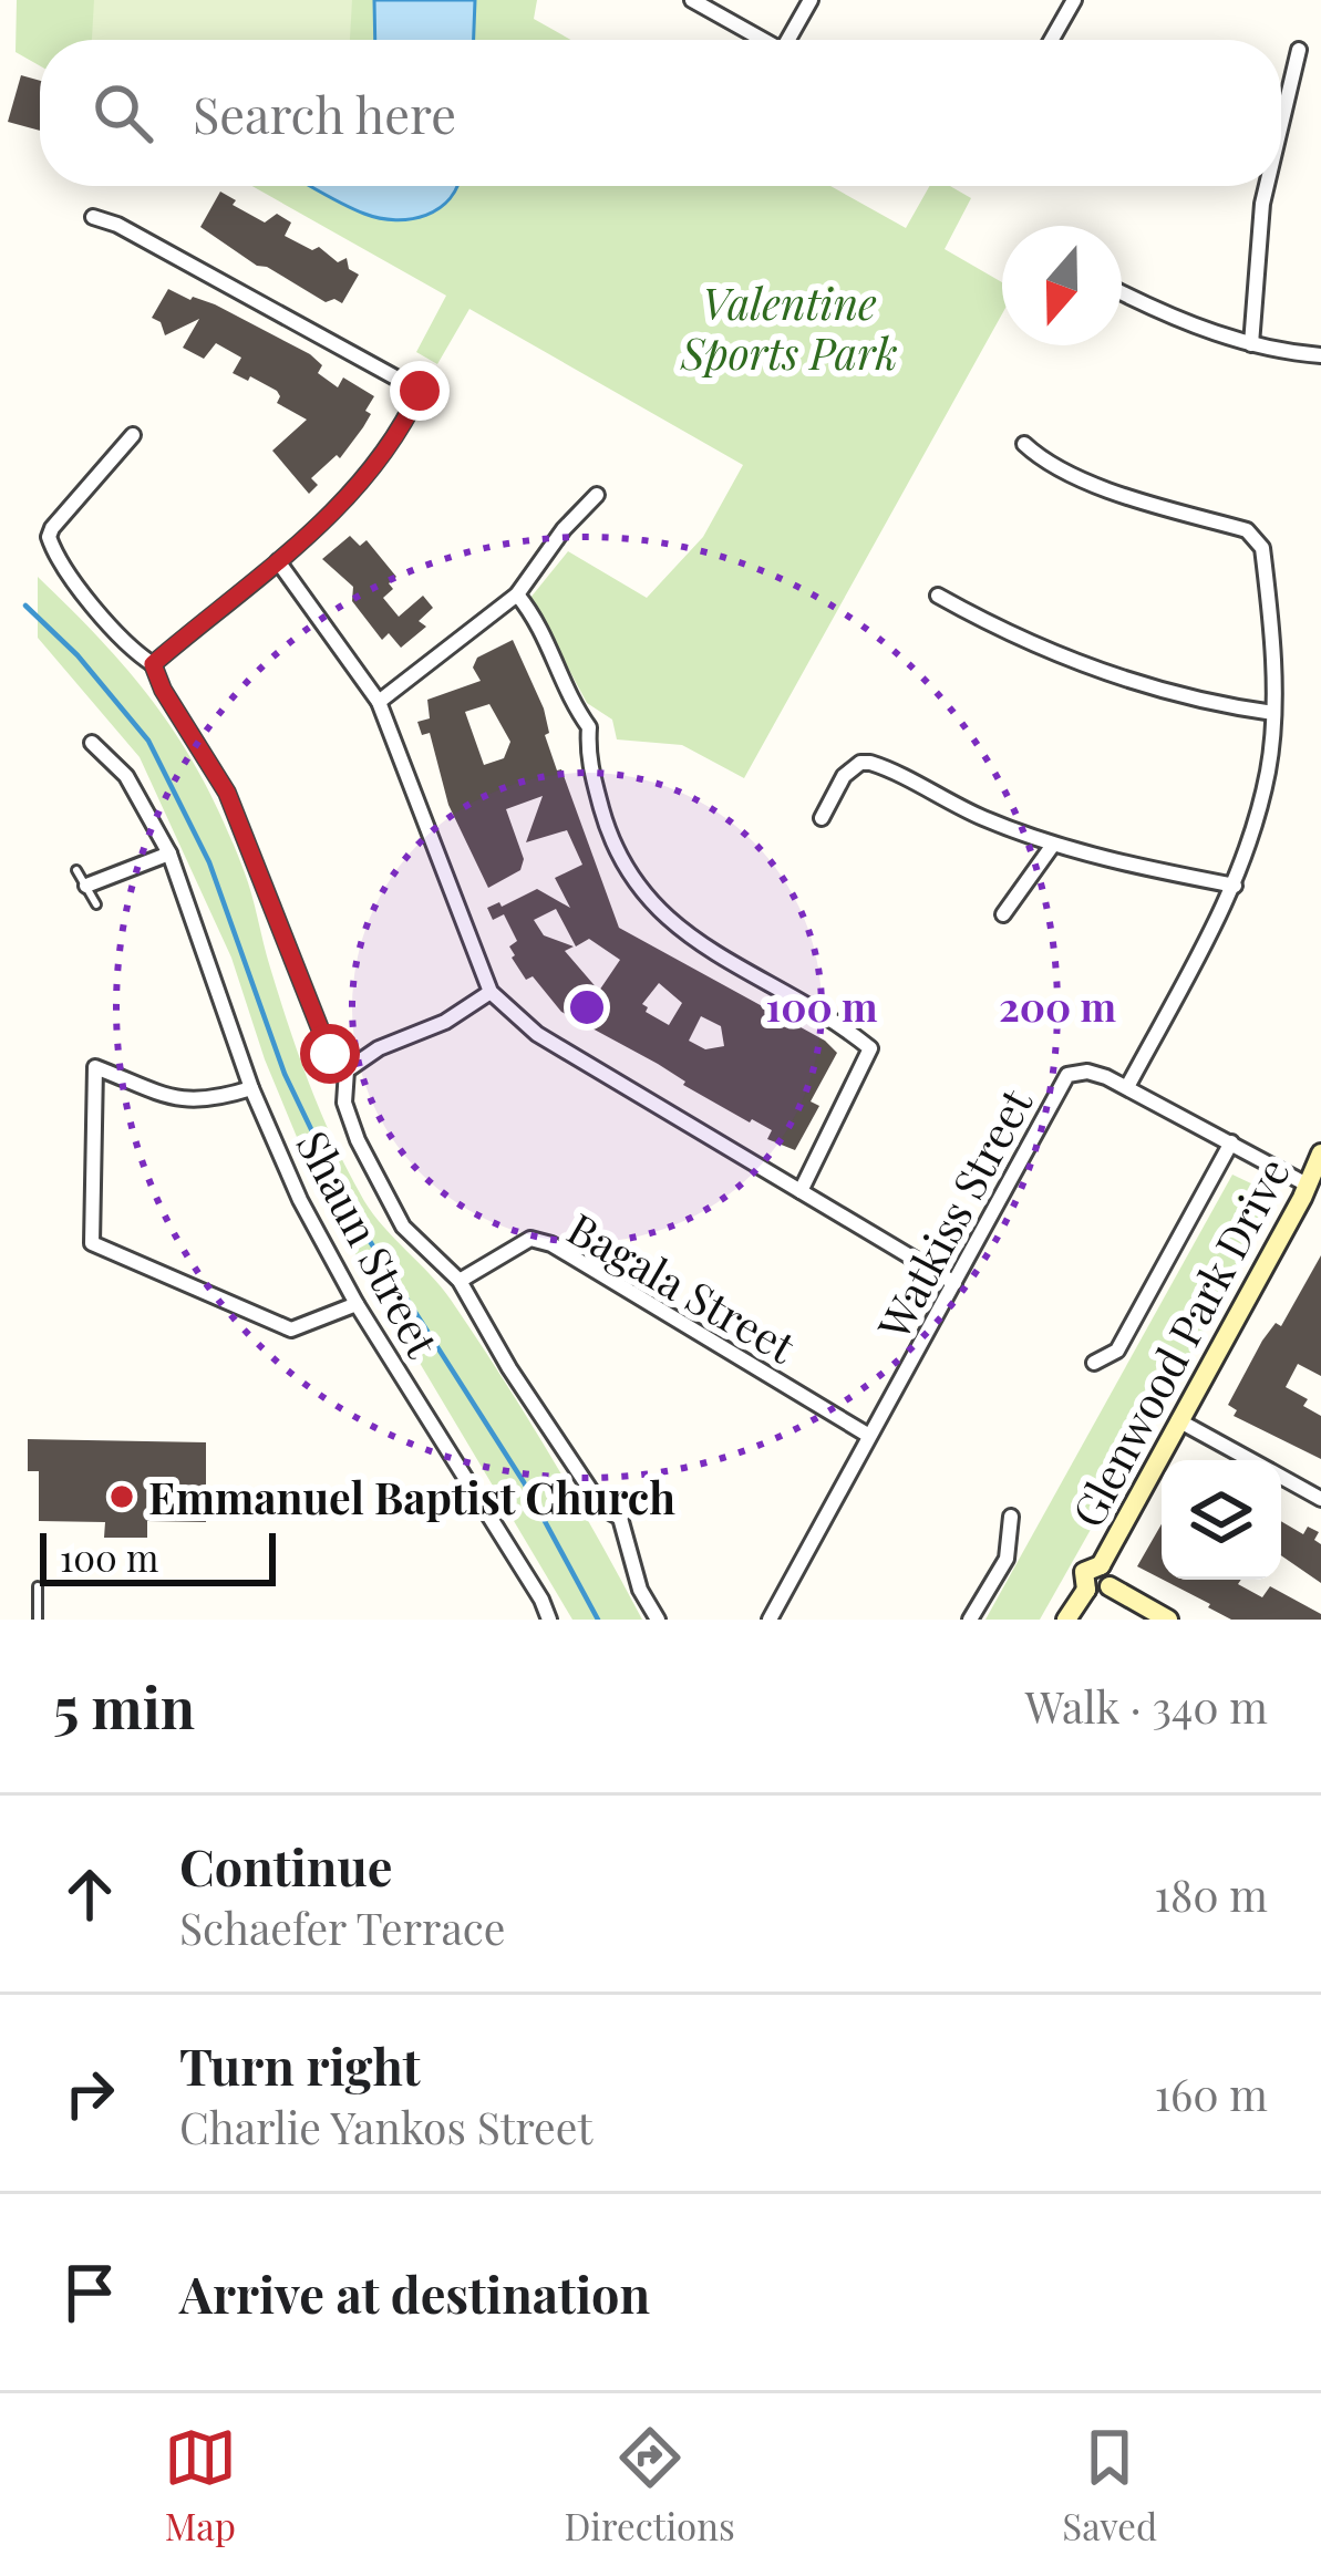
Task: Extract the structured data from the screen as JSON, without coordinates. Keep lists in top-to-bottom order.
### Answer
{
  "streets": {
    "street": [
      "Watkiss Street",
      "Shaun Street",
      "Bagala Street",
      "Glenwood Park Drive"
    ]
  },
  "crossings": [
    ["Watkiss Street", "Bagala Street"],
    ["Watkiss Street", "Glenwood Park Drive"]
  ],
  "parks": ["Valentine Sports Park"],
  "places": ["Emmanuel Baptist Church"],
  "scale_bar": "100 m",
  "north": "bottom",
  "page": {
    "search": "Search here",
    "scale": "100 m",
    "heading": ["5 min", "Walk · 340 m"],
    "list": [
      ["Continue", "Schaefer Terrace", "180 m"],
      ["Turn right", "Charlie Yankos Street", "160 m"],
      "Arrive at destination"
    ],
    "nav": ["Map", "Directions", "Saved"]
  },
  "rings": ["100 m", "200 m"]
}
